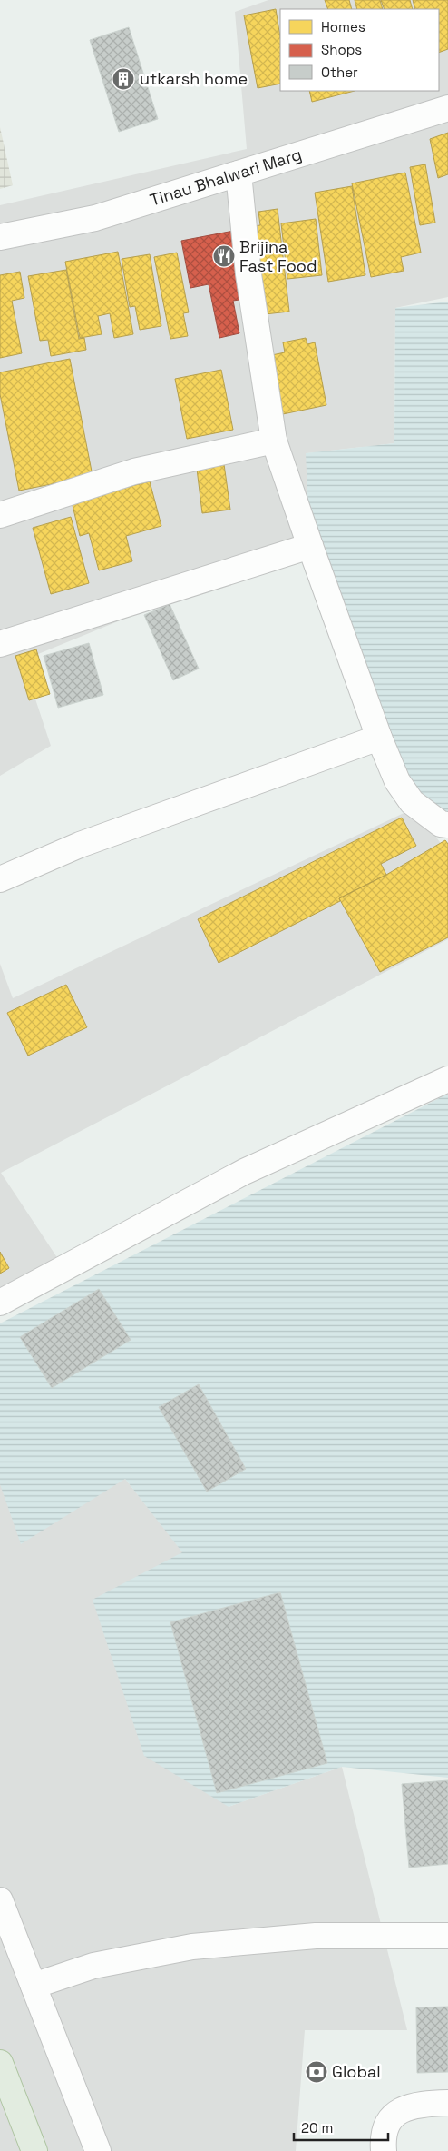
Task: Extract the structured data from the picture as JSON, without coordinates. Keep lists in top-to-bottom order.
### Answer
{
  "streets": {
    "street": ["Tinau Bhalwari Marg"]
  },
  "places": {
    "building": ["utkarsh home"],
    "restaurant": ["Brijina Fast Food"],
    "bank": ["Global"]
  },
  "legend": ["Homes", "Shops", "Other"],
  "scale_bar": "20 m"
}
